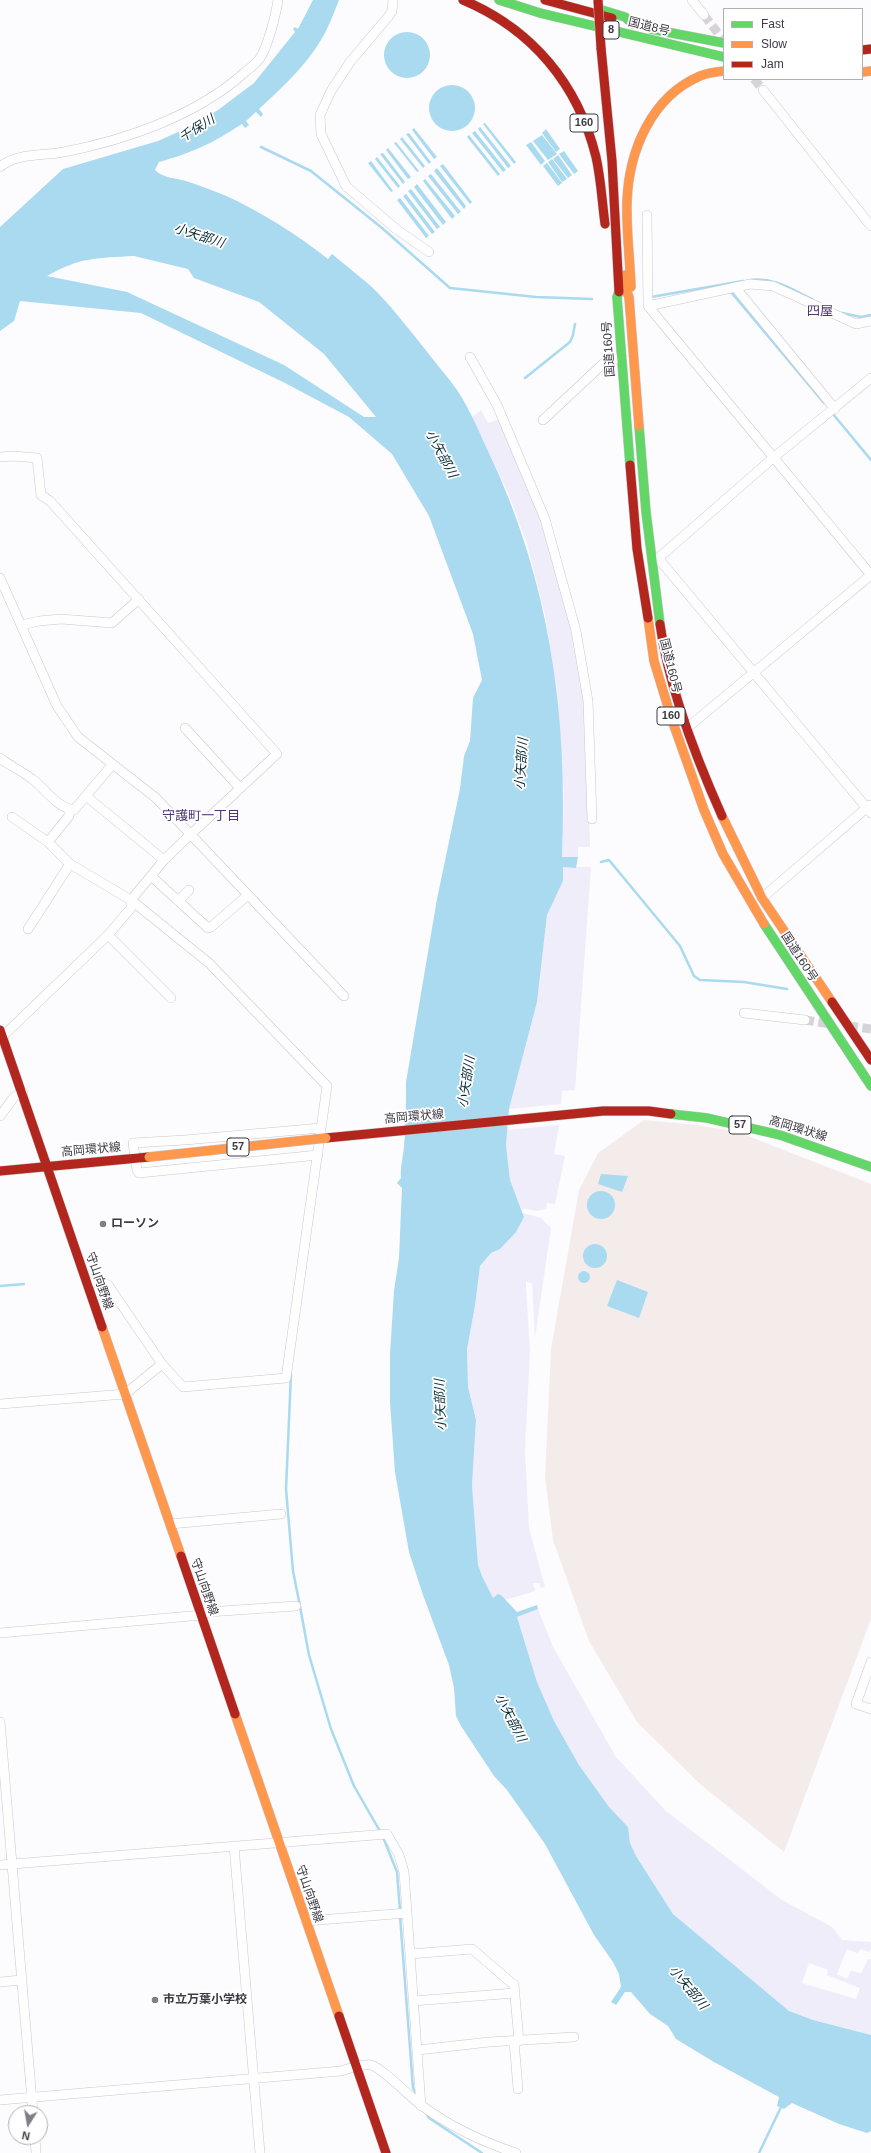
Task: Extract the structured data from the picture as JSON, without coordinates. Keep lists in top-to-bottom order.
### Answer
{
  "streets": {
    "main road": [
      "国道8号",
      "8",
      "160",
      "国道160号",
      "高岡環状線",
      "57",
      "守山向野線"
    ]
  },
  "crossings": [
    ["160", "国道160号"],
    ["高岡環状線", "守山向野線"]
  ],
  "districts": ["四屋", "守護町一丁目"],
  "water": ["千保川", "小矢部川"],
  "places": ["ローソン", "市立万葉小学校"],
  "legend": ["Fast", "Slow", "Jam"],
  "north": "bottom"
}
